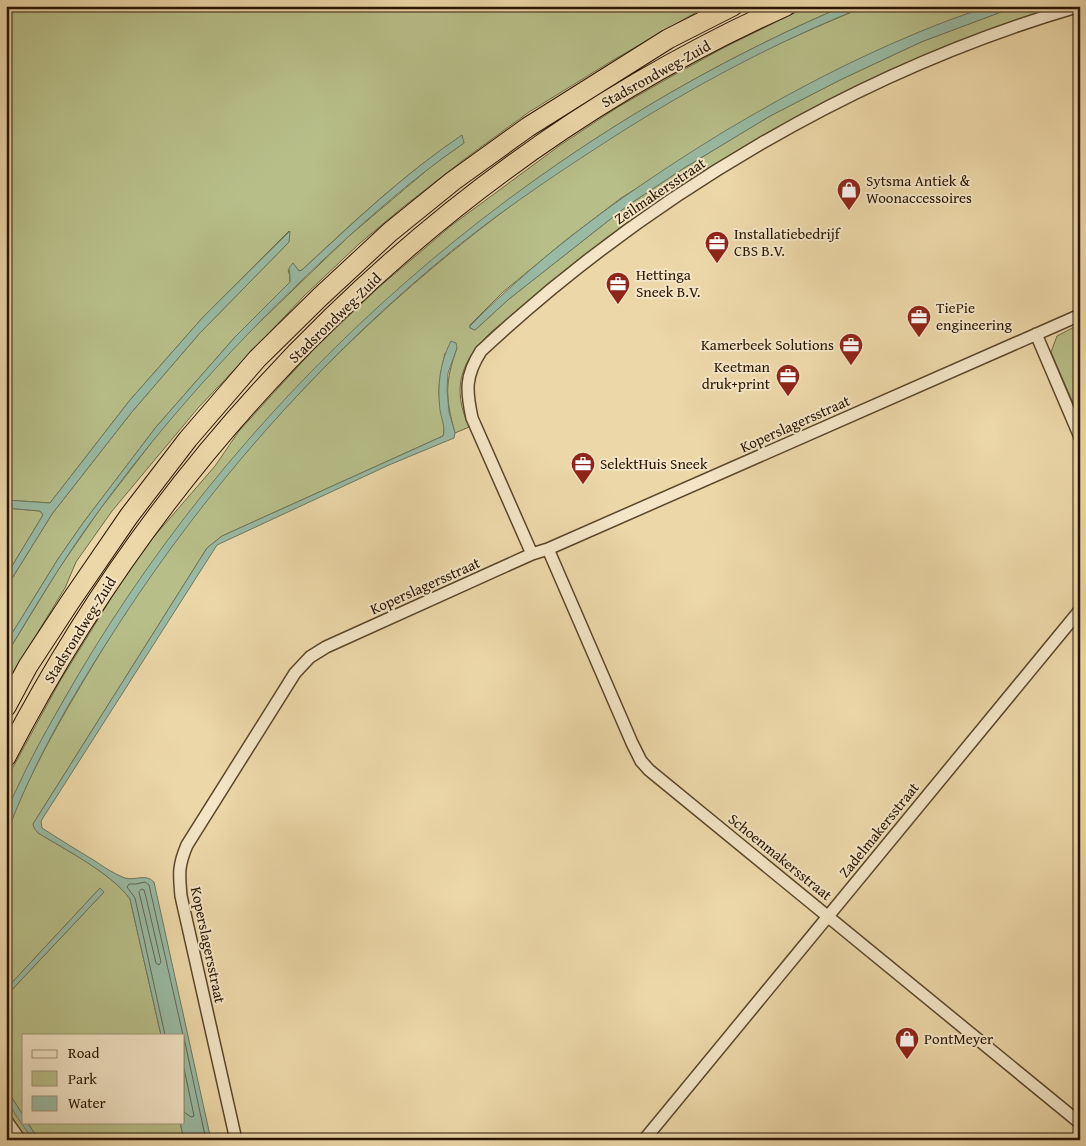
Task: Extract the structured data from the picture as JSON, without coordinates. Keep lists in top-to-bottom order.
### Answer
{
  "streets": {
    "highway": ["Stadsrondweg-Zuid"],
    "street": [
      "Zeilmakersstraat",
      "Koperslagersstraat",
      "Zadelmakersstraat",
      "Schoenmakersstraat"
    ]
  },
  "crossings": [
    ["Zeilmakersstraat", "Koperslagersstraat"],
    ["Koperslagersstraat", "Schoenmakersstraat"],
    ["Zadelmakersstraat", "Schoenmakersstraat"]
  ],
  "places": {
    "shop": ["Sytsma Antiek & Woonaccessoires", "PontMeyer"],
    "office": [
      "Installatiebedrijf CBS B.V.",
      "Hettinga Sneek B.V.",
      "TiePie engineering",
      "Kamerbeek Solutions",
      "Keetman druk+print",
      "SelektHuis Sneek"
    ]
  },
  "legend": ["Road", "Park", "Water"]
}
